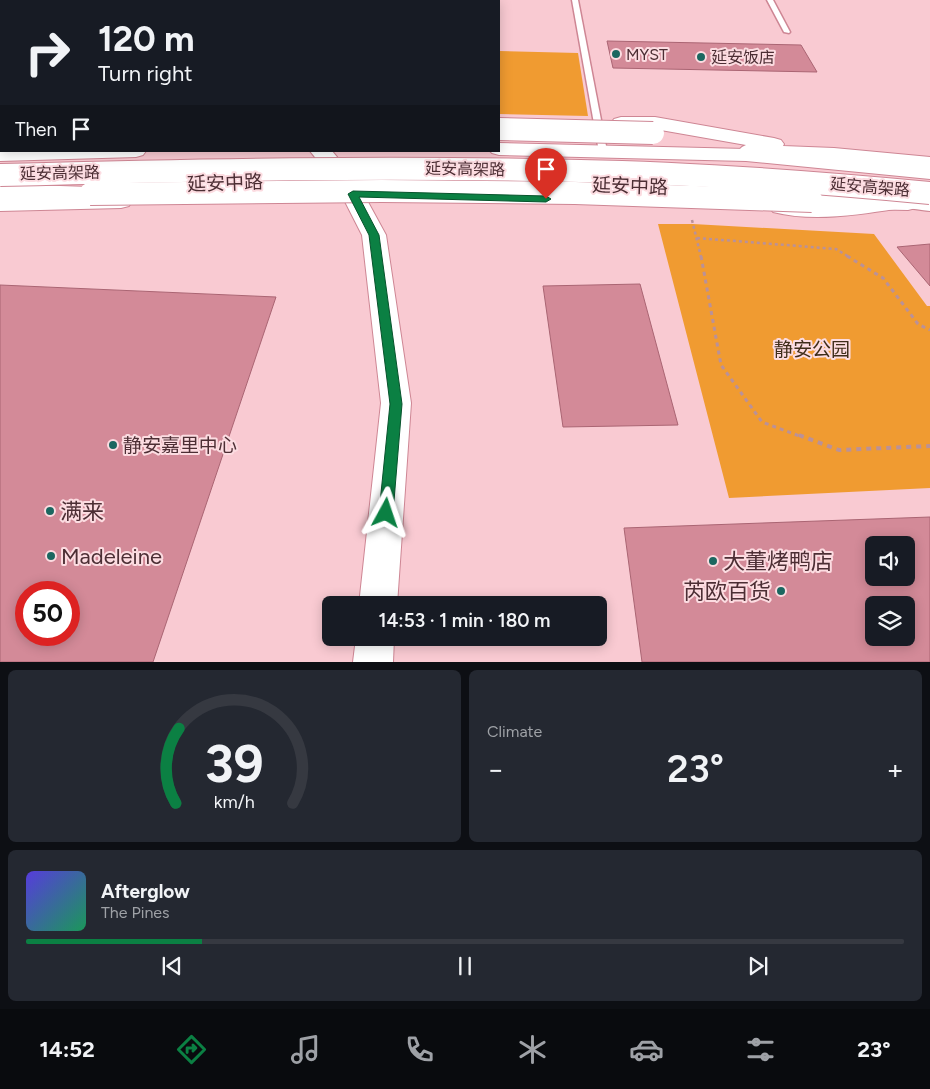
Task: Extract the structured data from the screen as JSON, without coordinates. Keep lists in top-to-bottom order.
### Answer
{
  "streets": {
    "main road": ["延安高架路", "延安中路"]
  },
  "parks": ["静安公园"],
  "places": [
    "MYST",
    "延安饭店",
    "静安嘉里中心",
    "满来",
    "Madeleine",
    "大董烤鸭店",
    "芮欧百货"
  ],
  "page": {
    "turn": ["120 m", "Turn right"],
    "then": "Then",
    "limit": "50",
    "trip": "14:53 · 1 min · 180 m",
    "tile": "Climate",
    "heat": ["−", "23°", "+"],
    "song": ["Afterglow", "The Pines"],
    "tabs": ["14:52", "23°"],
    "gauge": ["39", "km/h"]
  }
}
